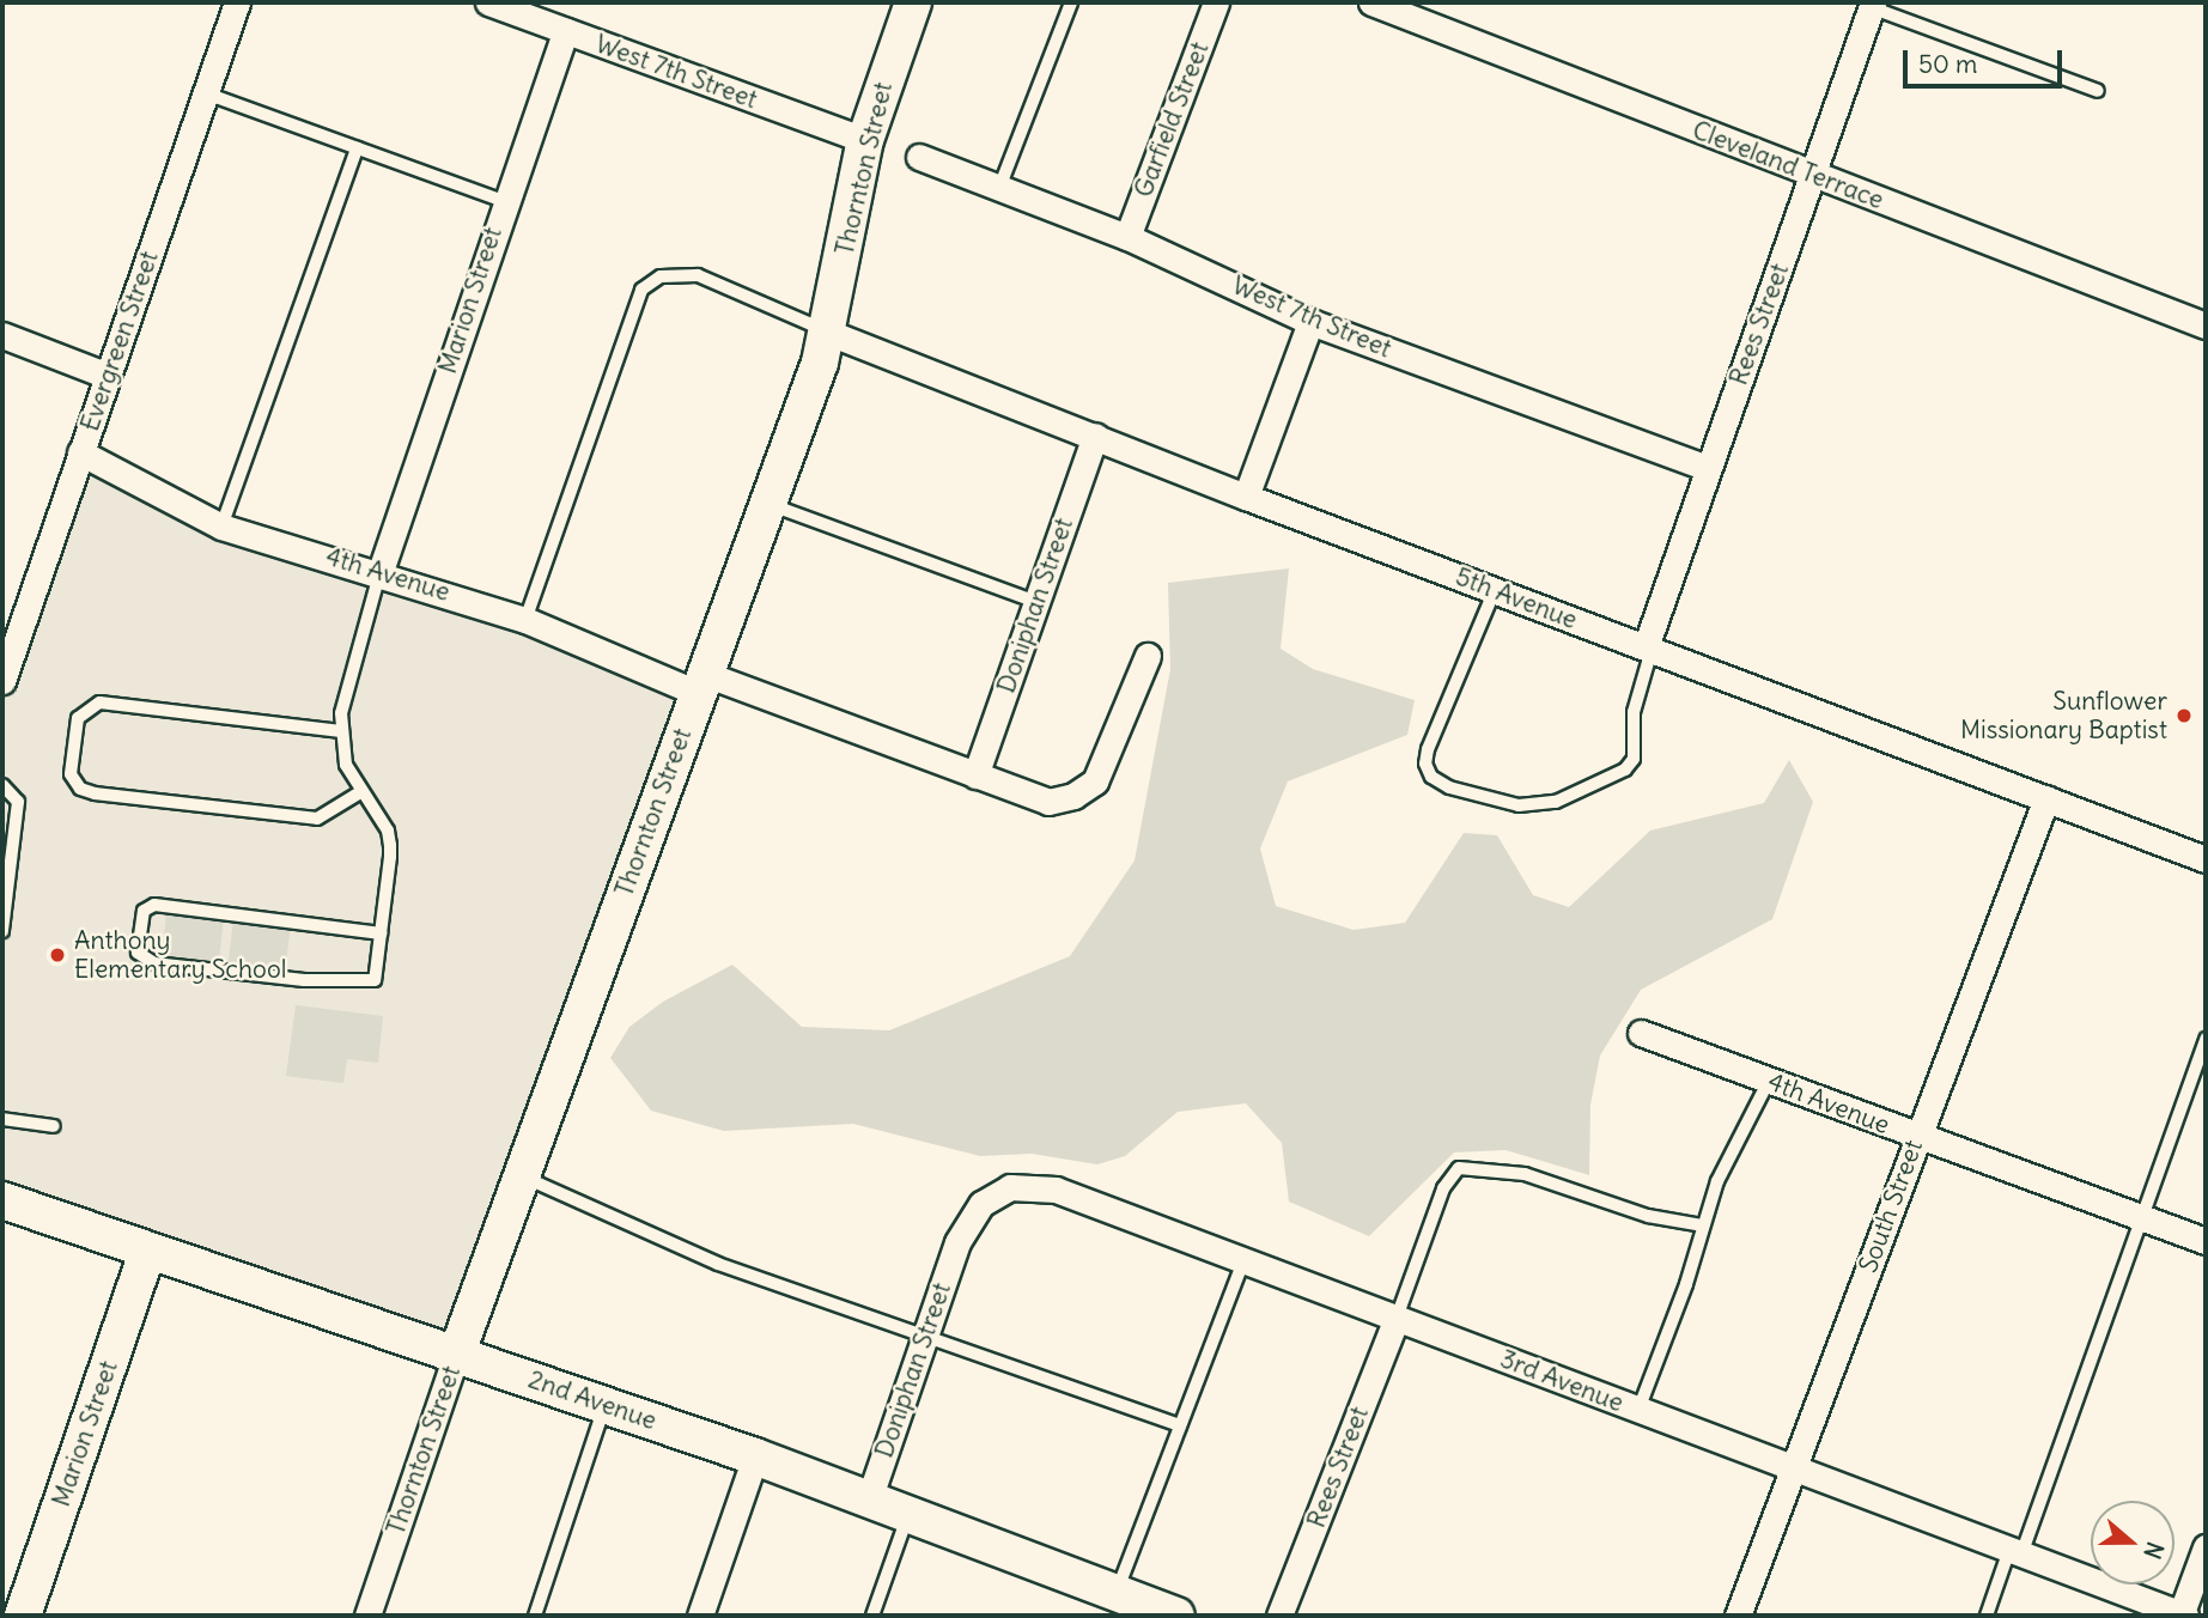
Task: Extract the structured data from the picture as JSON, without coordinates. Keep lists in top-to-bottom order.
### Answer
{
  "streets": {
    "street": [
      "West 7th Street",
      "Garfield Street",
      "Cleveland Terrace",
      "Thornton Street",
      "Marion Street",
      "Rees Street",
      "Evergreen Street",
      "4th Avenue",
      "5th Avenue",
      "Doniphan Street",
      "South Street",
      "3rd Avenue",
      "2nd Avenue"
    ]
  },
  "crossings": [
    ["West 7th Street", "Garfield Street"],
    ["West 7th Street", "Thornton Street"],
    ["West 7th Street", "Marion Street"],
    ["West 7th Street", "Rees Street"],
    ["Cleveland Terrace", "Rees Street"],
    ["Thornton Street", "4th Avenue"],
    ["Thornton Street", "5th Avenue"],
    ["Thornton Street", "2nd Avenue"],
    ["Marion Street", "4th Avenue"],
    ["Marion Street", "2nd Avenue"],
    ["Rees Street", "5th Avenue"],
    ["Rees Street", "3rd Avenue"],
    ["Evergreen Street", "4th Avenue"],
    ["4th Avenue", "Doniphan Street"],
    ["4th Avenue", "South Street"],
    ["5th Avenue", "Doniphan Street"],
    ["5th Avenue", "South Street"],
    ["Doniphan Street", "3rd Avenue"],
    ["Doniphan Street", "2nd Avenue"],
    ["South Street", "3rd Avenue"]
  ],
  "places": ["Sunflower Missionary Baptist", "Anthony Elementary School"],
  "scale_bar": "50 m",
  "north": "right"
}
